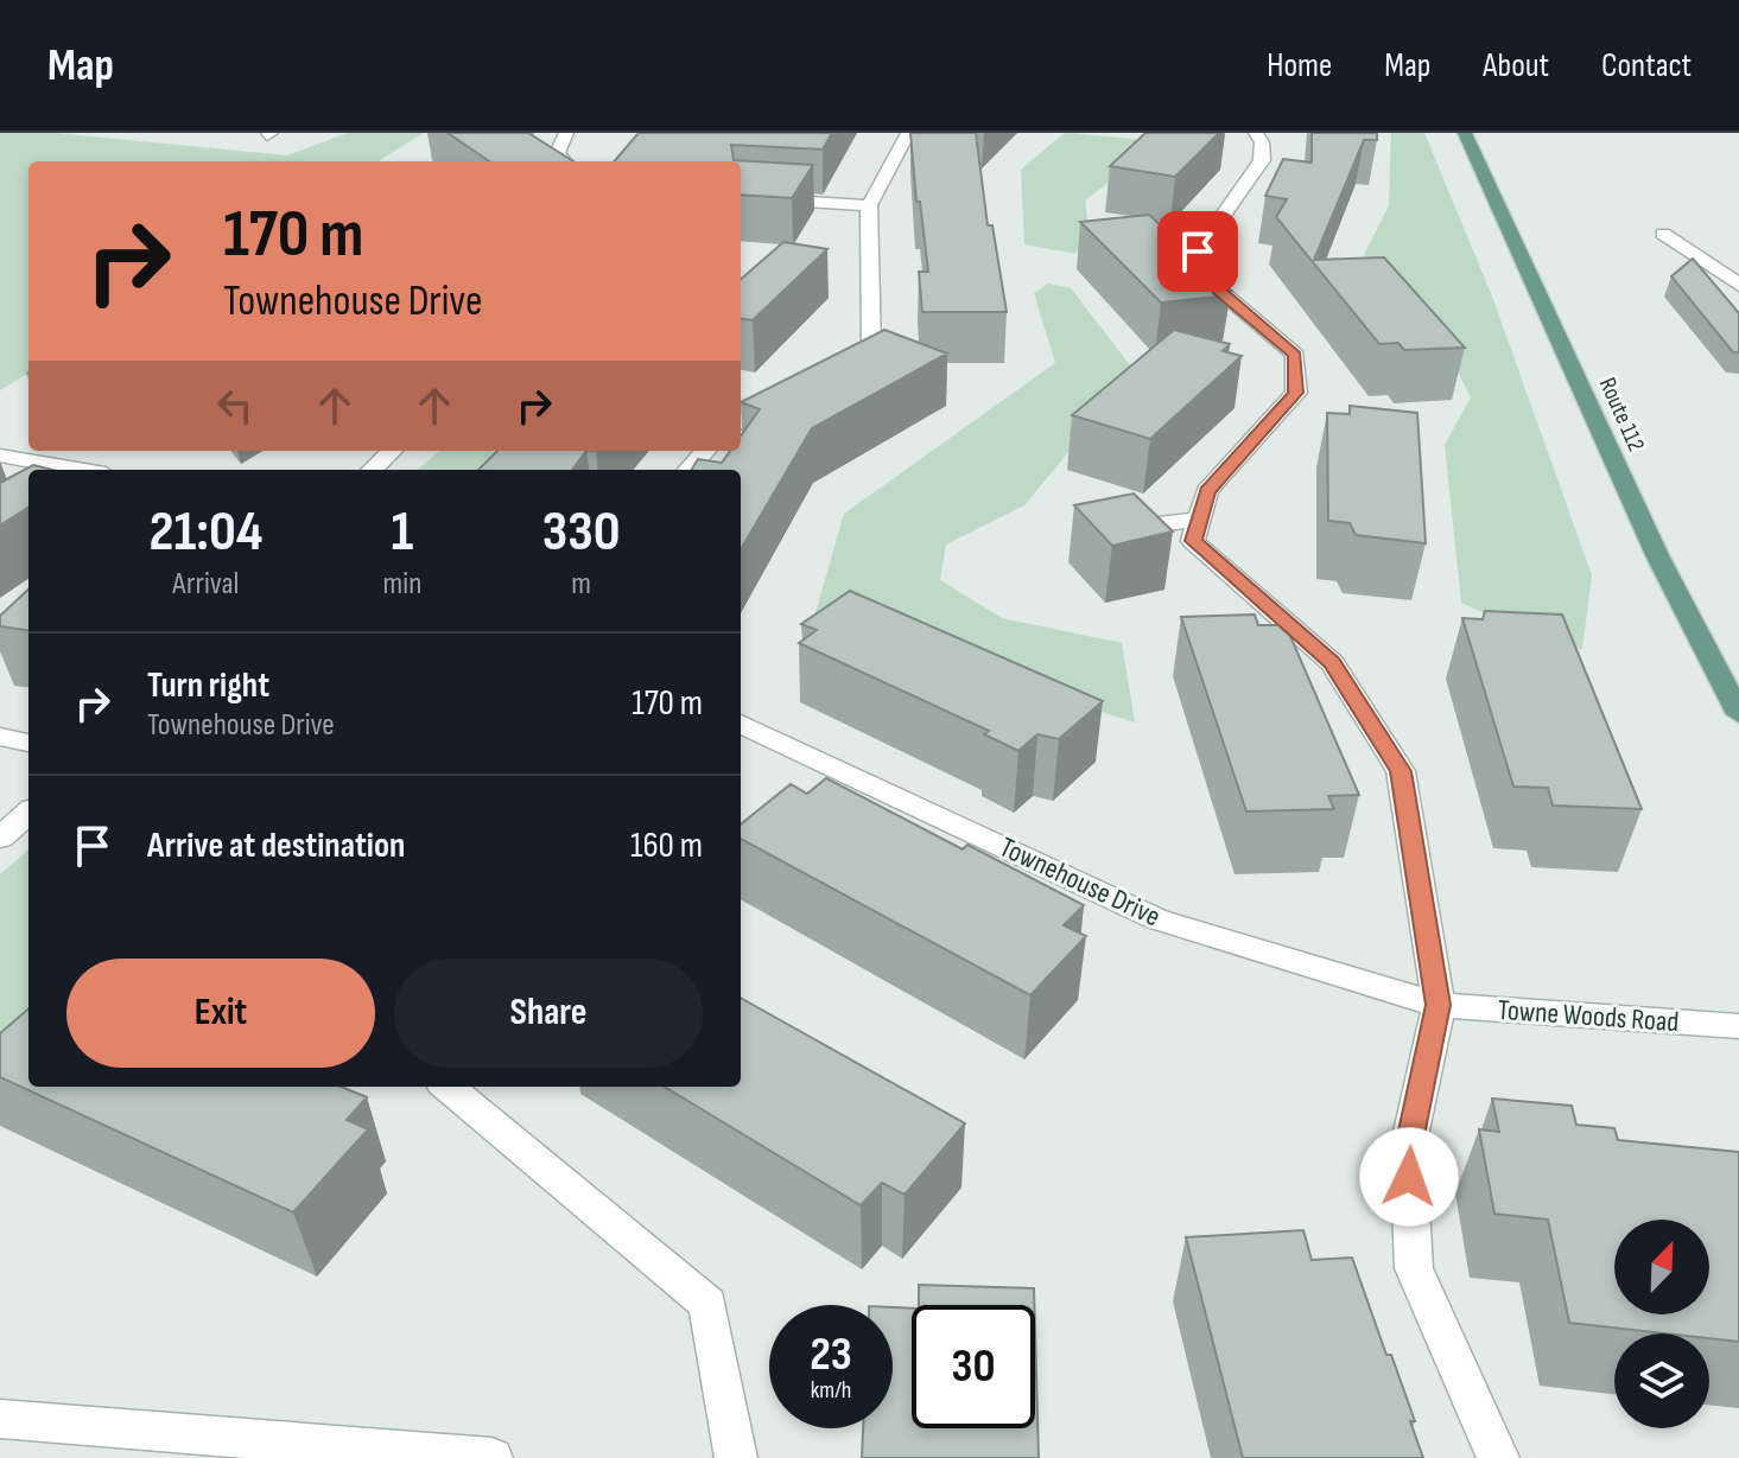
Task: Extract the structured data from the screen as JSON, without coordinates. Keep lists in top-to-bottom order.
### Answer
{
  "streets": {
    "main road": ["Route 112"],
    "street": ["Townehouse Drive", "Towne Woods Road"]
  },
  "crossings": [
    ["Townehouse Drive", "Towne Woods Road"]
  ],
  "north": "top right",
  "page": {
    "header": "Map",
    "nav": [
      "Home",
      "Map",
      "About",
      "Contact"
    ],
    "turn": ["170 m", "Townehouse Drive"],
    "eta": [
      "21:04",
      "Arrival",
      "1",
      "min",
      "330",
      "m"
    ],
    "list": [
      {
        "name": "Turn right",
        "note": "Townehouse Drive",
        "value": "170 m"
      },
      {
        "name": "Arrive at destination",
        "value": "160 m"
      }
    ],
    "buttons": ["Exit", "Share"],
    "speed": "23 km/h",
    "limit": "30"
  }
}
